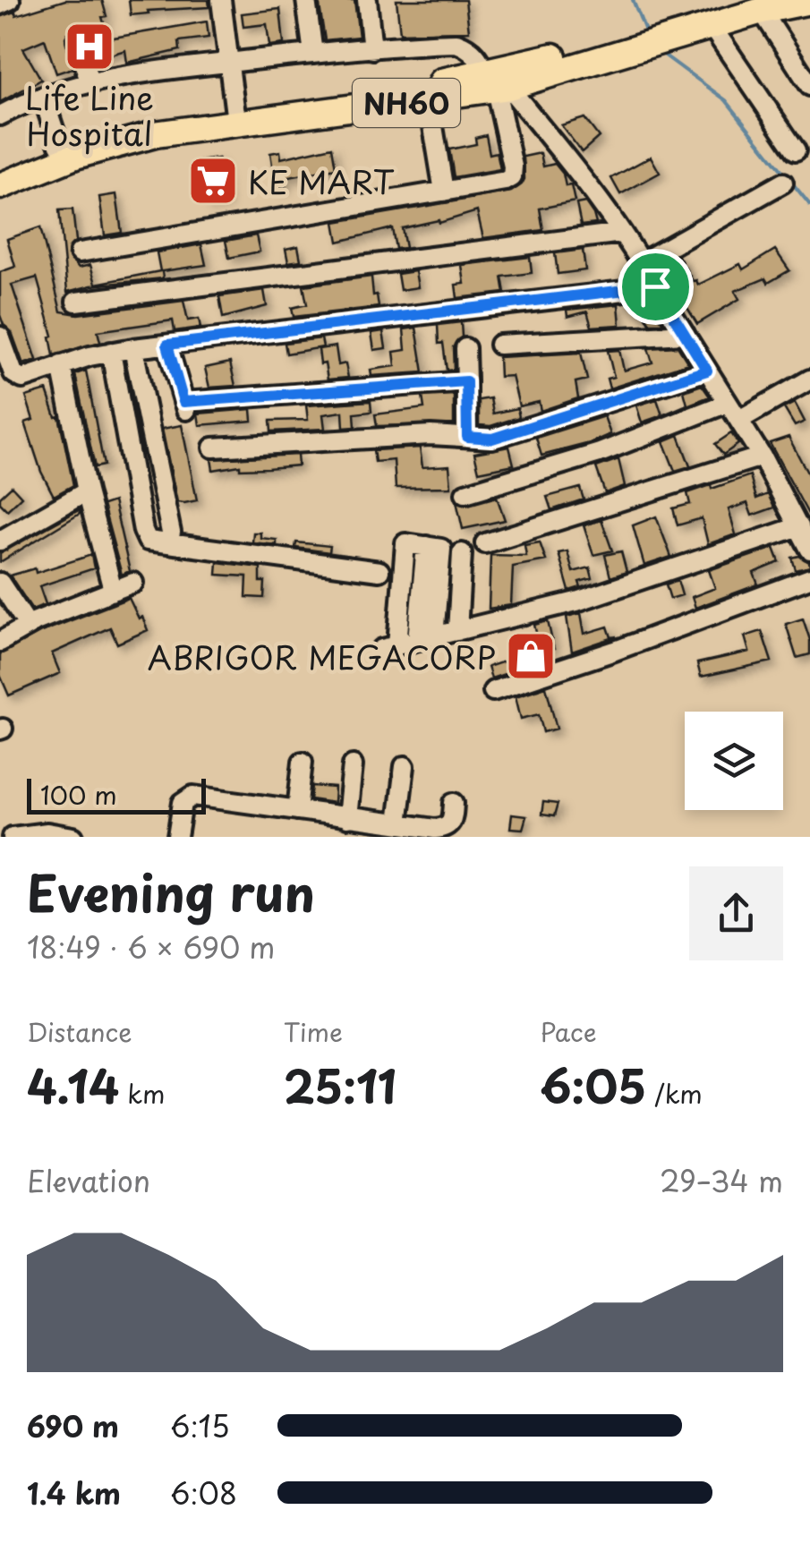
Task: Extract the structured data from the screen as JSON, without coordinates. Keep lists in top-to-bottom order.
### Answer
{
  "streets": {
    "highway": ["NH60"]
  },
  "places": {
    "hospital": ["Life Line Hospital"],
    "supermarket": ["KE MART"],
    "shop": ["ABRIGOR MEGACORP"]
  },
  "scale_bar": "100 m",
  "page": {
    "scale": "100 m",
    "heading": ["Evening run", "18:49 · 6 × 690 m"],
    "stats": [
      ["Distance", "4.14 km"],
      ["Time", "25:11"],
      ["Pace", "6:05 /km"]
    ],
    "chart": ["Elevation", "29–34 m"],
    "list": [
      {
        "name": "690 m",
        "note": "6:15"
      },
      {
        "name": "1.4 km",
        "note": "6:08"
      }
    ]
  }
}
